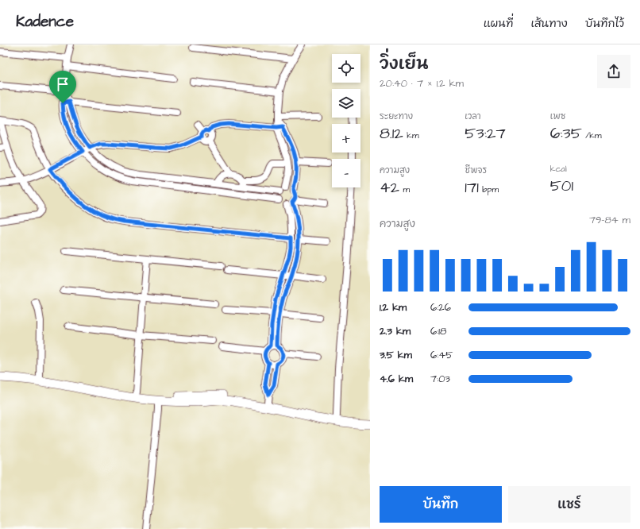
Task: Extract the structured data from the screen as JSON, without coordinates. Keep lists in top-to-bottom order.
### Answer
{
  "page": {
    "header": "Kadence",
    "nav": ["แผนที่", "เส้นทาง", "บันทึกไว้"],
    "heading": ["วิ่งเย็น", "20:40 · 7 × 1.2 km"],
    "map_buttons": ["+", "−"],
    "stats": [
      ["ระยะทาง", "8.12 km"],
      ["เวลา", "53:27"],
      ["เพซ", "6:35 /km"],
      ["ความสูง", "42 m"],
      ["ชีพจร", "171 bpm"],
      ["kcal", "501"]
    ],
    "chart": ["ความสูง", "79–84 m"],
    "list": [
      {
        "name": "1.2 km",
        "note": "6:26"
      },
      {
        "name": "2.3 km",
        "note": "6:18"
      },
      {
        "name": "3.5 km",
        "note": "6:45"
      },
      {
        "name": "4.6 km",
        "note": "7:03"
      }
    ],
    "buttons": ["บันทึก", "แชร์"]
  }
}
